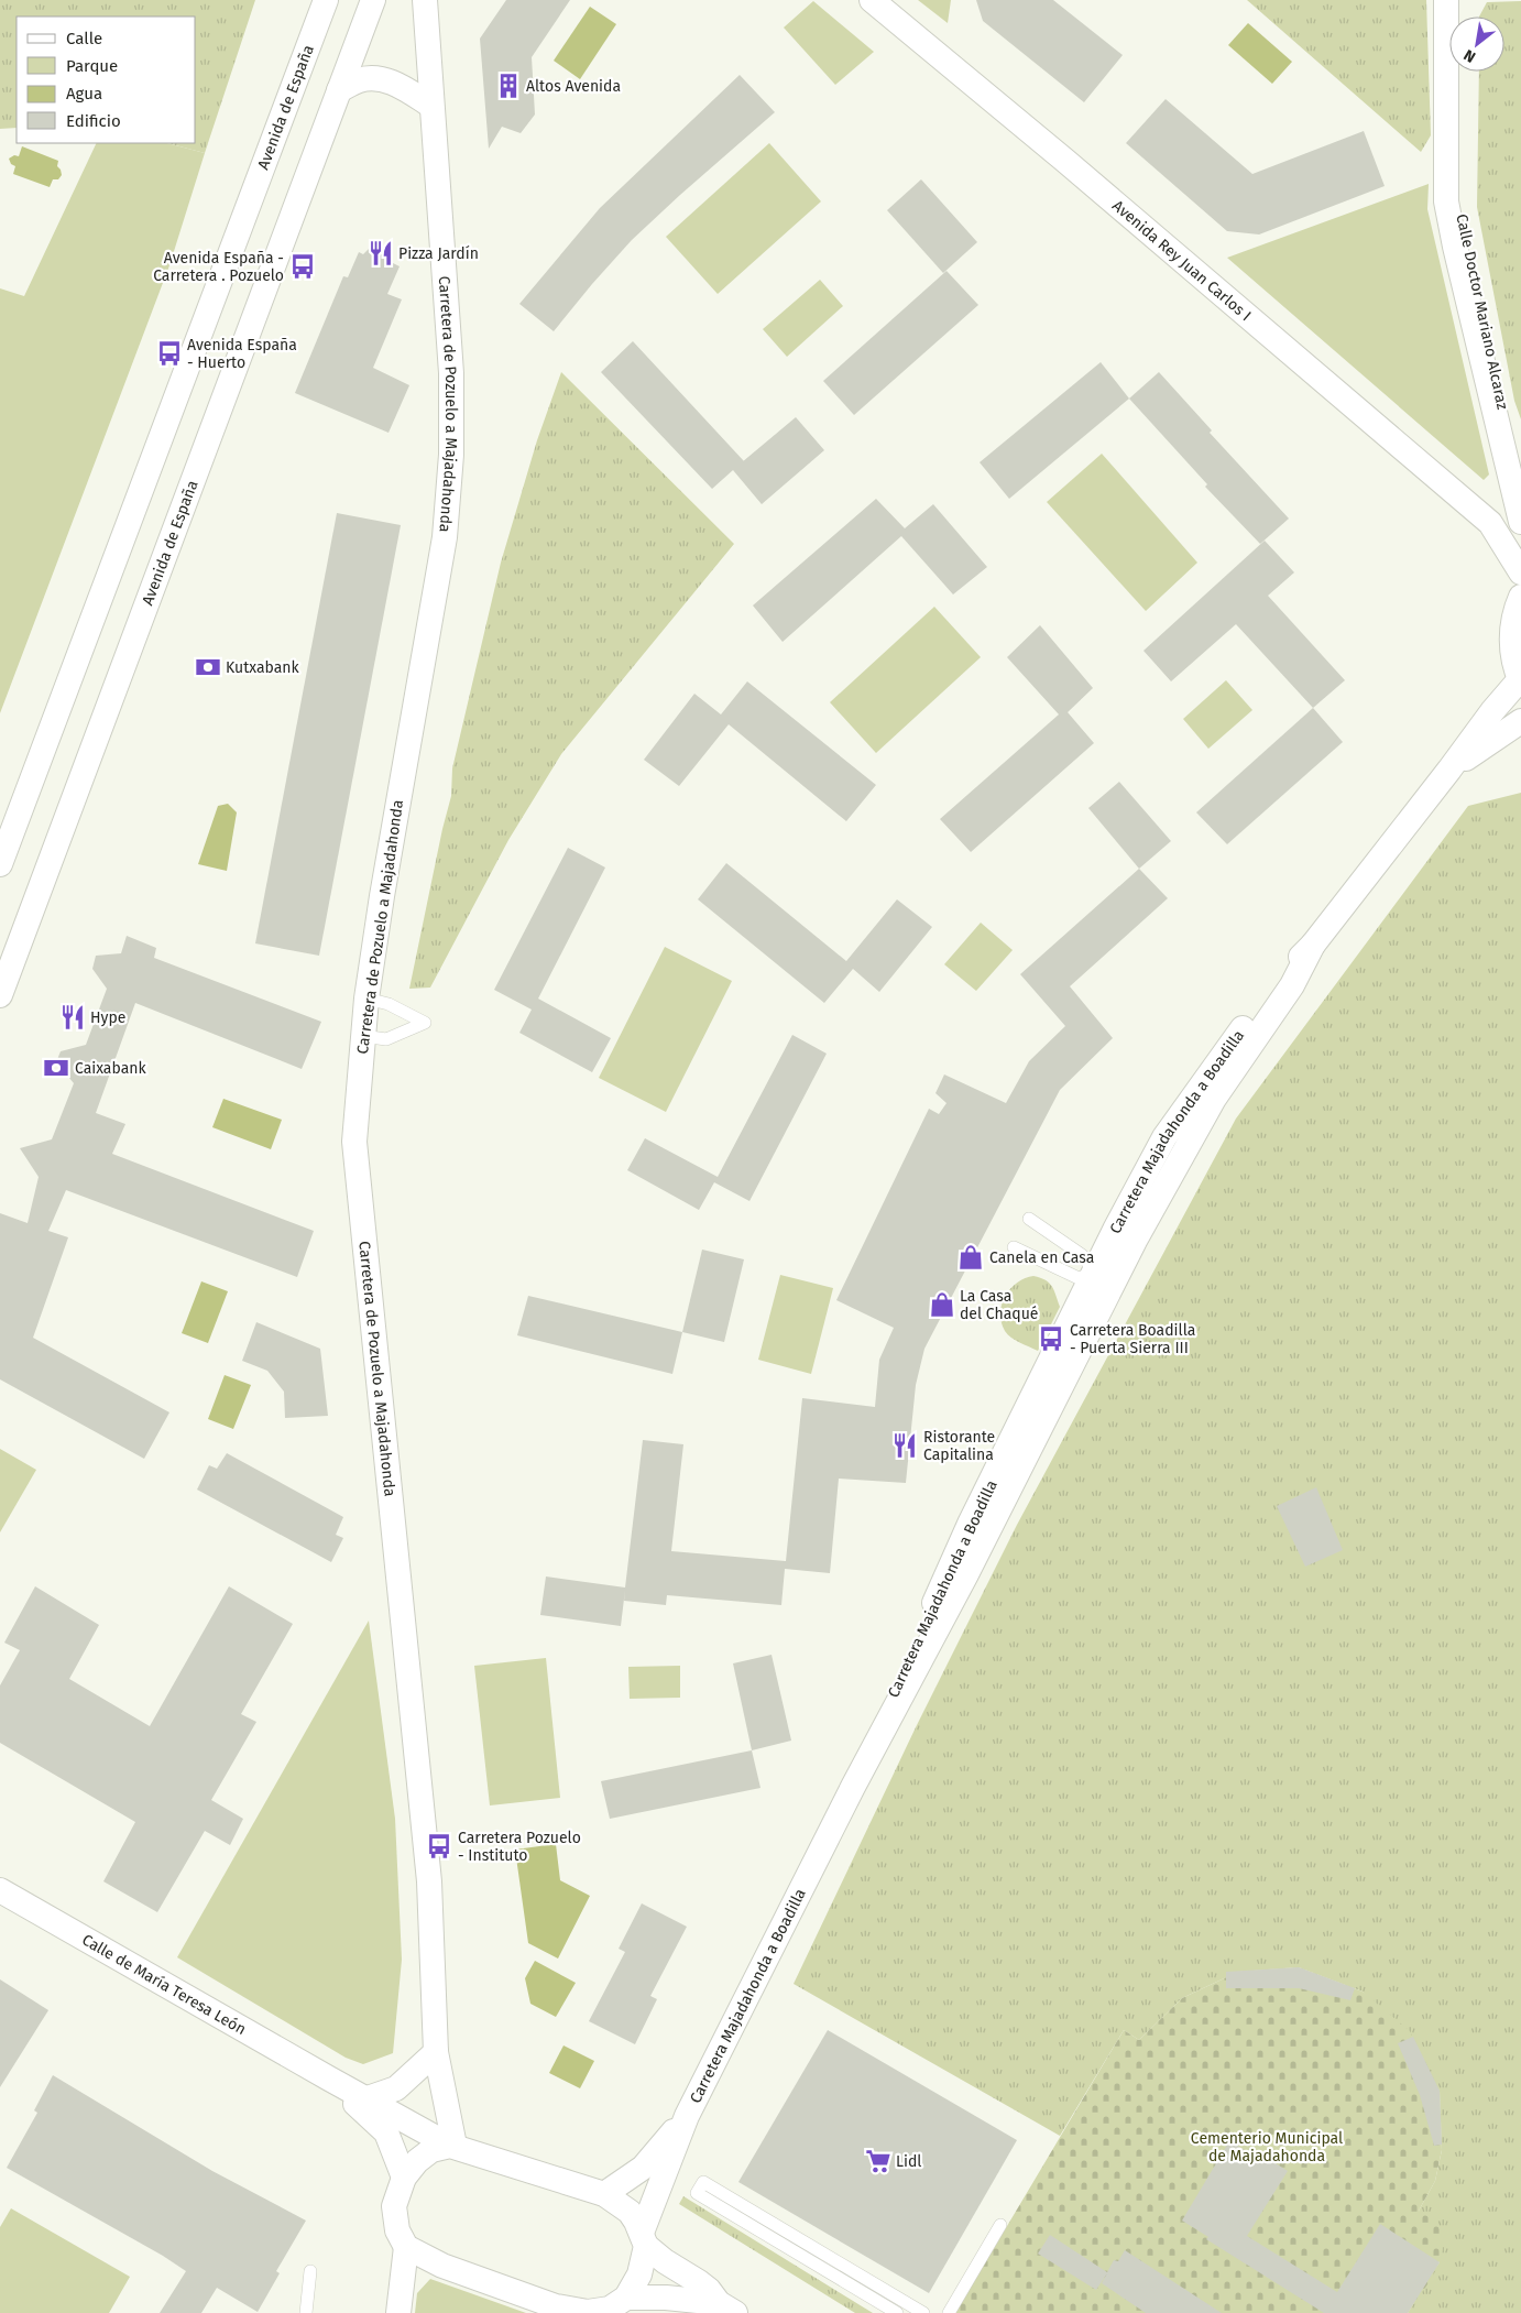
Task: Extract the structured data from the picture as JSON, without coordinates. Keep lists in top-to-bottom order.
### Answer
{
  "streets": {
    "street": [
      "Avenida de España",
      "Avenida Rey Juan Carlos I",
      "Calle Doctor Mariano Alcaraz",
      "Carretera de Pozuelo a Majadahonda",
      "Carretera Majadahonda a Boadilla",
      "Calle de María Teresa León"
    ]
  },
  "crossings": [
    ["Carretera de Pozuelo a Majadahonda", "Calle de María Teresa León"]
  ],
  "parks": ["Cementerio Municipal de Majadahonda"],
  "places": {
    "building": ["Altos Avenida"],
    "restaurant": ["Pizza Jardín", "Hype", "Ristorante Capitalina"],
    "bus stop": [
      "Avenida España - Carretera . Pozuelo",
      "Avenida España - Huerto",
      "Carretera Boadilla - Puerta Sierra III",
      "Carretera Pozuelo - Instituto"
    ],
    "bank": ["Kutxabank", "Caixabank"],
    "shop": ["Canela en Casa", "La Casa del Chaqué"],
    "supermarket": ["Lidl"]
  },
  "legend": [
    "Calle",
    "Parque",
    "Agua",
    "Edificio"
  ],
  "north": "bottom left"
}
